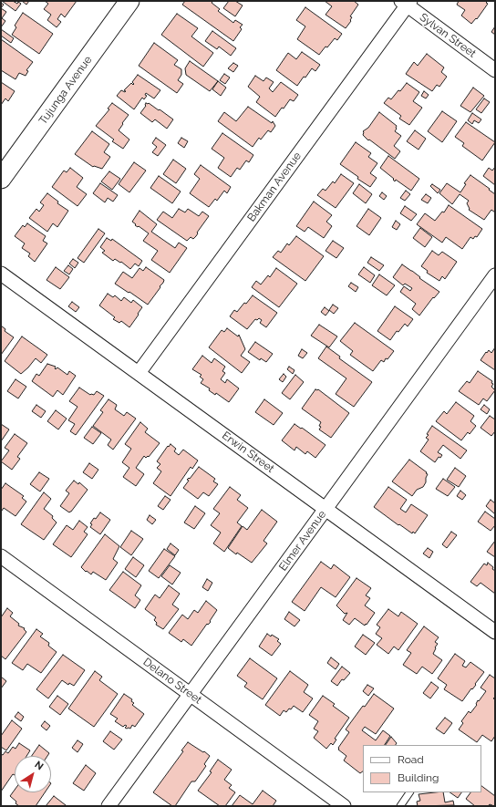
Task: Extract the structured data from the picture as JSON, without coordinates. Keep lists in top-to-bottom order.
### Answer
{
  "streets": {
    "street": [
      "Sylvan Street",
      "Tujunga Avenue",
      "Bakman Avenue",
      "Erwin Street",
      "Elmer Avenue",
      "Delano Street"
    ]
  },
  "crossings": [
    ["Sylvan Street", "Bakman Avenue"],
    ["Bakman Avenue", "Erwin Street"],
    ["Erwin Street", "Elmer Avenue"],
    ["Elmer Avenue", "Delano Street"]
  ],
  "legend": ["Road", "Building"],
  "north": "top right"
}
